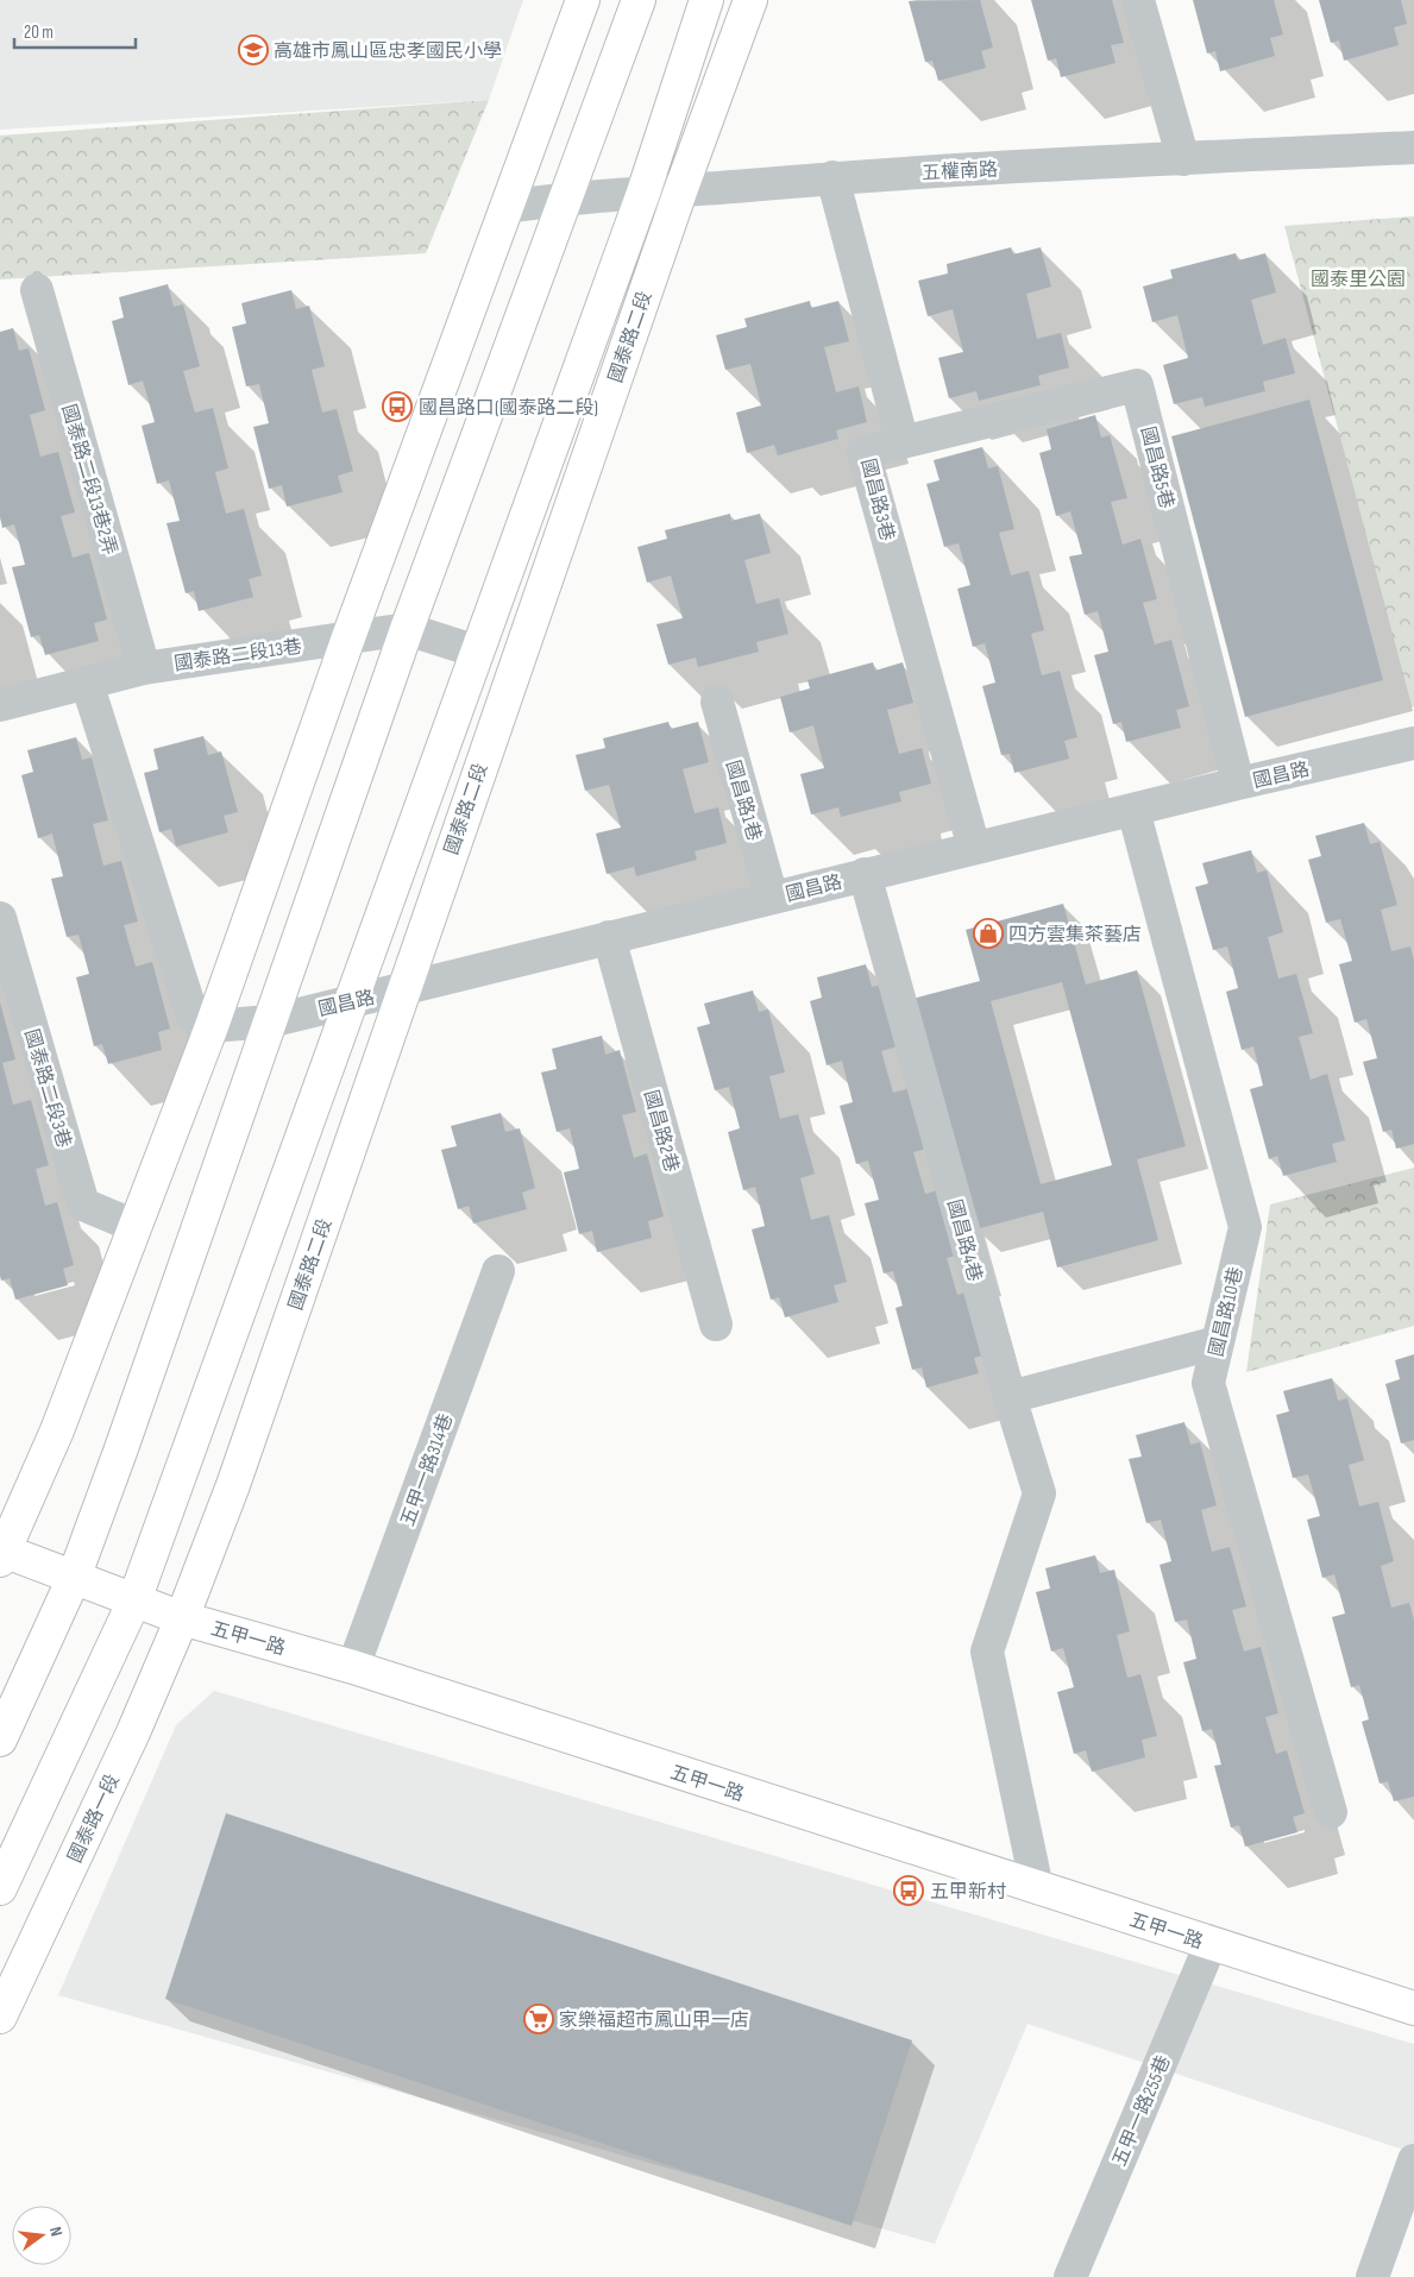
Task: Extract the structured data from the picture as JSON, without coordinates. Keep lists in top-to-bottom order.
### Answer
{
  "streets": {
    "street": [
      "五權南路",
      "國泰路二段",
      "國昌路5巷",
      "國泰路二段13巷2弄",
      "國昌路3巷",
      "國泰路二段13巷",
      "國昌路",
      "國昌路1巷",
      "國泰路二段3巷",
      "國昌路2巷",
      "國昌路4巷",
      "國昌路10巷",
      "五甲一路314巷",
      "五甲一路",
      "國泰路一段",
      "五甲一路255巷"
    ]
  },
  "crossings": [
    ["五權南路", "國泰路二段"],
    ["五權南路", "國昌路3巷"],
    ["國泰路二段", "國泰路二段13巷"],
    ["國泰路二段", "國昌路"],
    ["國泰路二段", "五甲一路"],
    ["國泰路二段", "國泰路一段"],
    ["國昌路5巷", "國昌路3巷"],
    ["國昌路5巷", "國昌路"],
    ["國泰路二段13巷2弄", "國泰路二段13巷"],
    ["國昌路3巷", "國昌路"],
    ["國昌路", "國昌路1巷"],
    ["國昌路", "國昌路2巷"],
    ["國昌路", "國昌路4巷"],
    ["國昌路", "國昌路10巷"],
    ["國昌路4巷", "五甲一路"],
    ["五甲一路314巷", "五甲一路"],
    ["五甲一路", "國泰路一段"],
    ["五甲一路", "五甲一路255巷"]
  ],
  "parks": ["國泰里公園"],
  "places": {
    "school or university": ["高雄市鳳山區忠孝國民小學"],
    "bus stop": ["國昌路口(國泰路二段)", "五甲新村"],
    "shop": ["四方雲集茶藝店"],
    "supermarket": ["家樂福超市鳳山甲一店"]
  },
  "scale_bar": "20 m",
  "north": "right"
}
